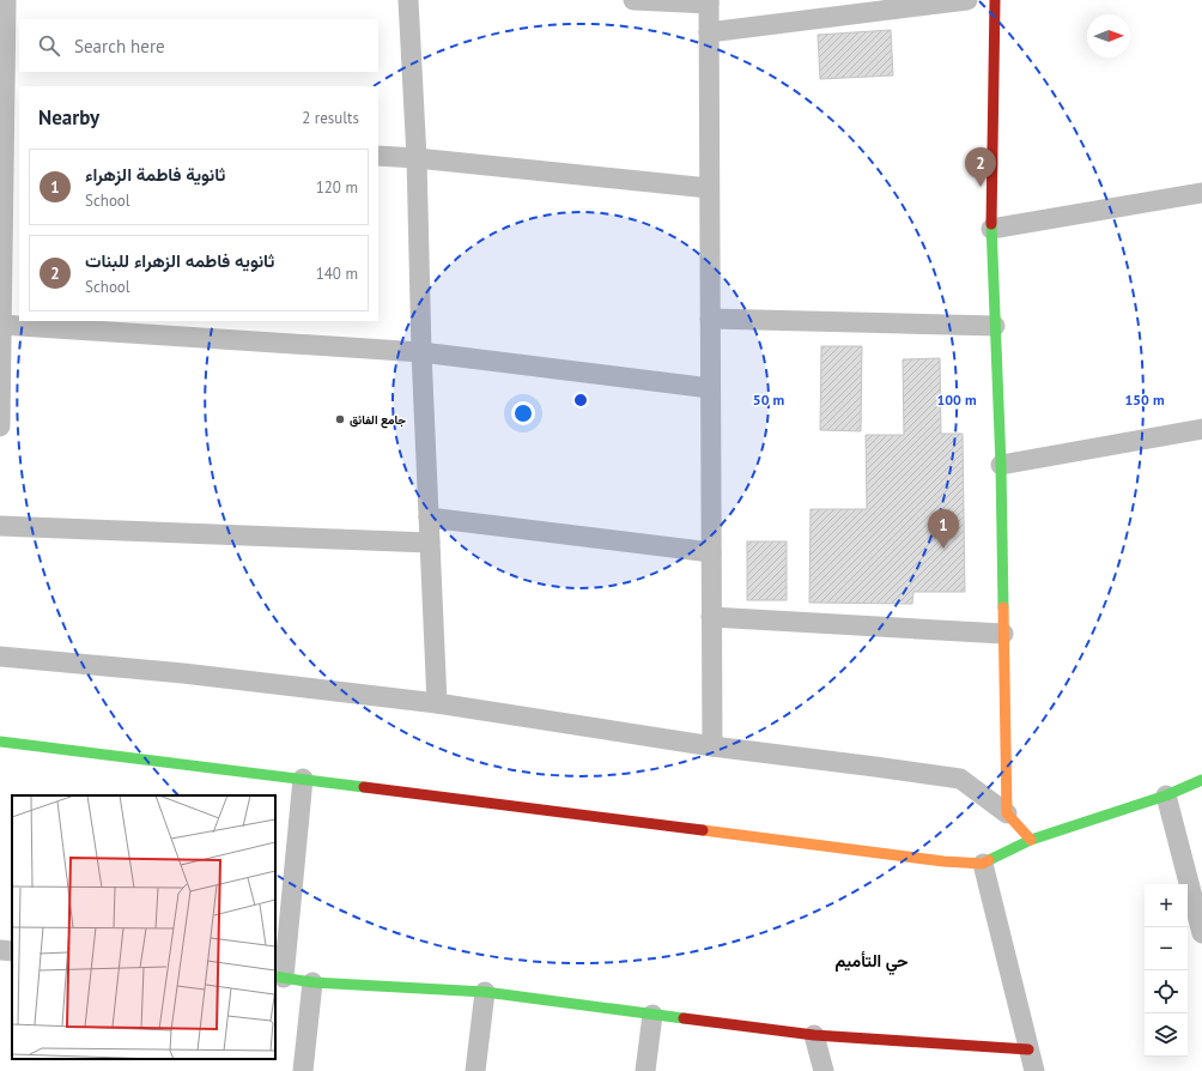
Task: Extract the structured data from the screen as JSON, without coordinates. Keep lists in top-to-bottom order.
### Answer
{
  "districts": ["حي التأميم"],
  "places": ["جامع الفائق"],
  "north": "right",
  "page": {
    "search": "Search here",
    "heading": ["Nearby", "2 results"],
    "pins": ["2", "1"],
    "list": [
      {
        "mark": "1",
        "name": "ثانوية فاطمة الزهراء",
        "note": "School",
        "value": "120 m"
      },
      {
        "mark": "2",
        "name": "ثانويه فاطمه الزهراء للبنات",
        "note": "School",
        "value": "140 m"
      }
    ],
    "map_buttons": ["+", "−"]
  },
  "rings": ["50 m", "100 m", "150 m"]
}
